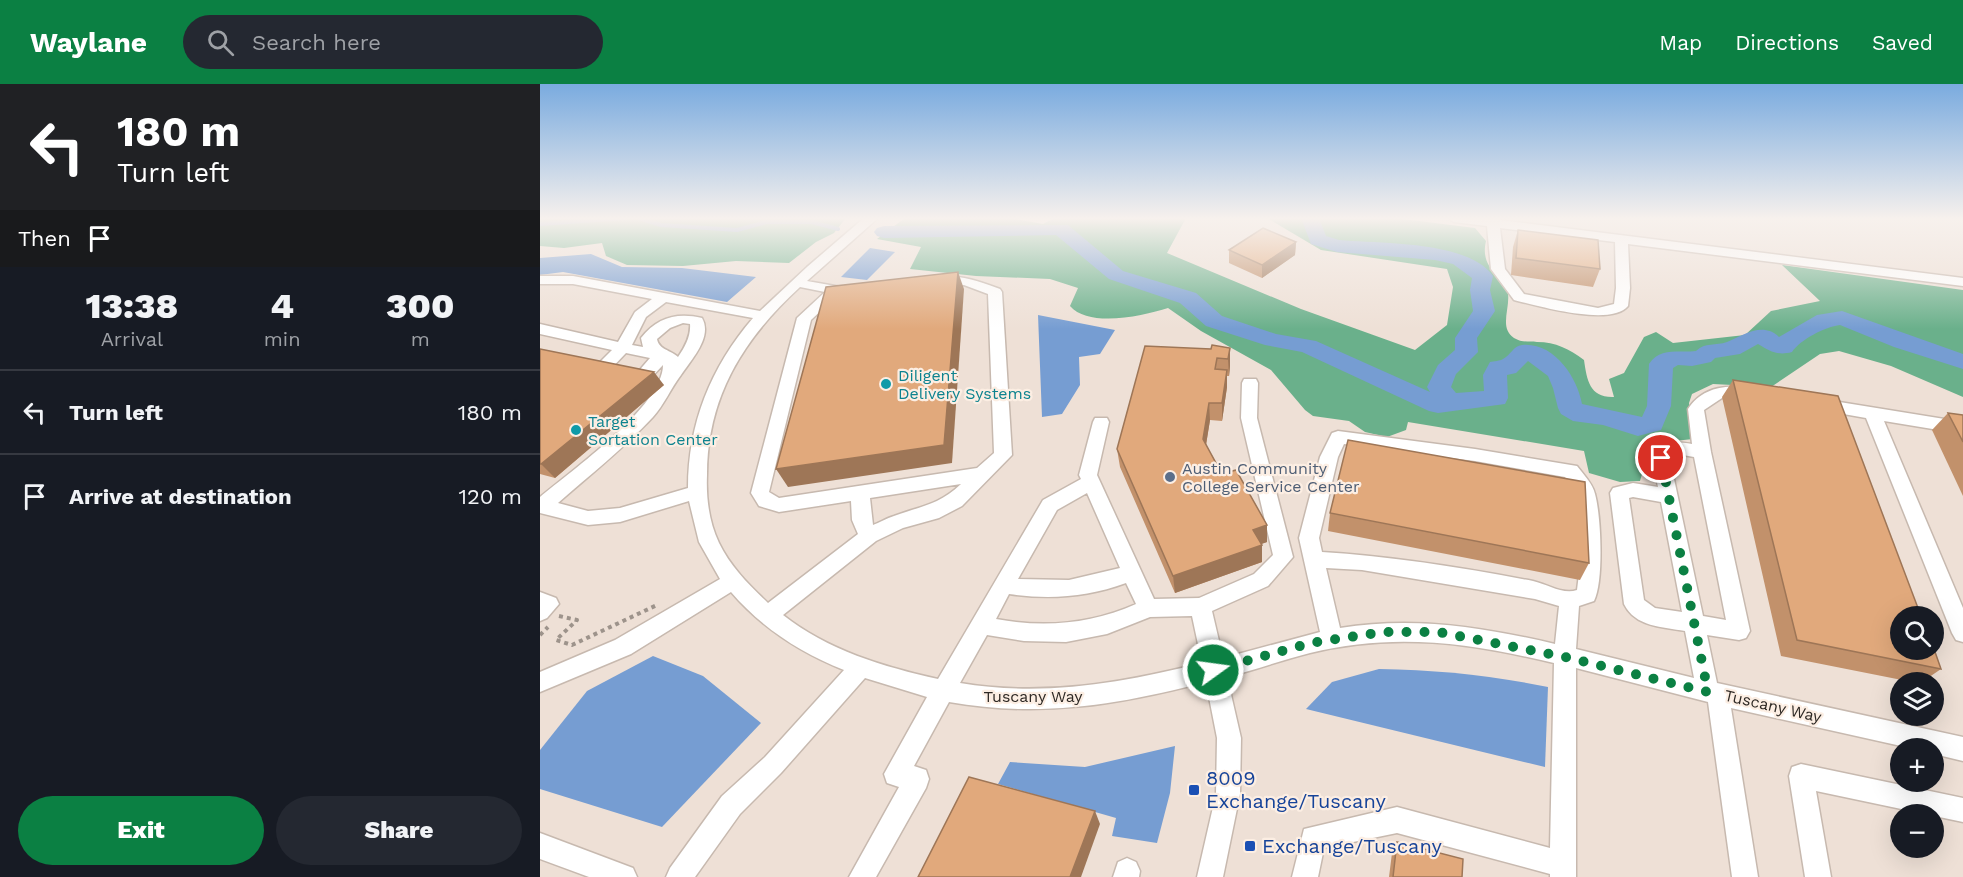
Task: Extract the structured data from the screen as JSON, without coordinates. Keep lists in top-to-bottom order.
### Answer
{
  "streets": {
    "street": ["Tuscany Way"]
  },
  "places": {
    "other": ["Diligent Delivery Systems", "Target Sortation Center", "Austin Community College Service Center"],
    "transit": ["8009 Exchange/Tuscany", "Exchange/Tuscany"]
  },
  "page": {
    "header": "Waylane",
    "search": "Search here",
    "nav": ["Map", "Directions", "Saved"],
    "turn": ["180 m", "Turn left"],
    "then": "Then",
    "eta": [
      "13:38",
      "Arrival",
      "4",
      "min",
      "300",
      "m"
    ],
    "list": [
      {
        "name": "Turn left",
        "value": "180 m"
      },
      {
        "name": "Arrive at destination",
        "value": "120 m"
      }
    ],
    "map_buttons": ["+", "−"],
    "buttons": ["Exit", "Share"]
  }
}
